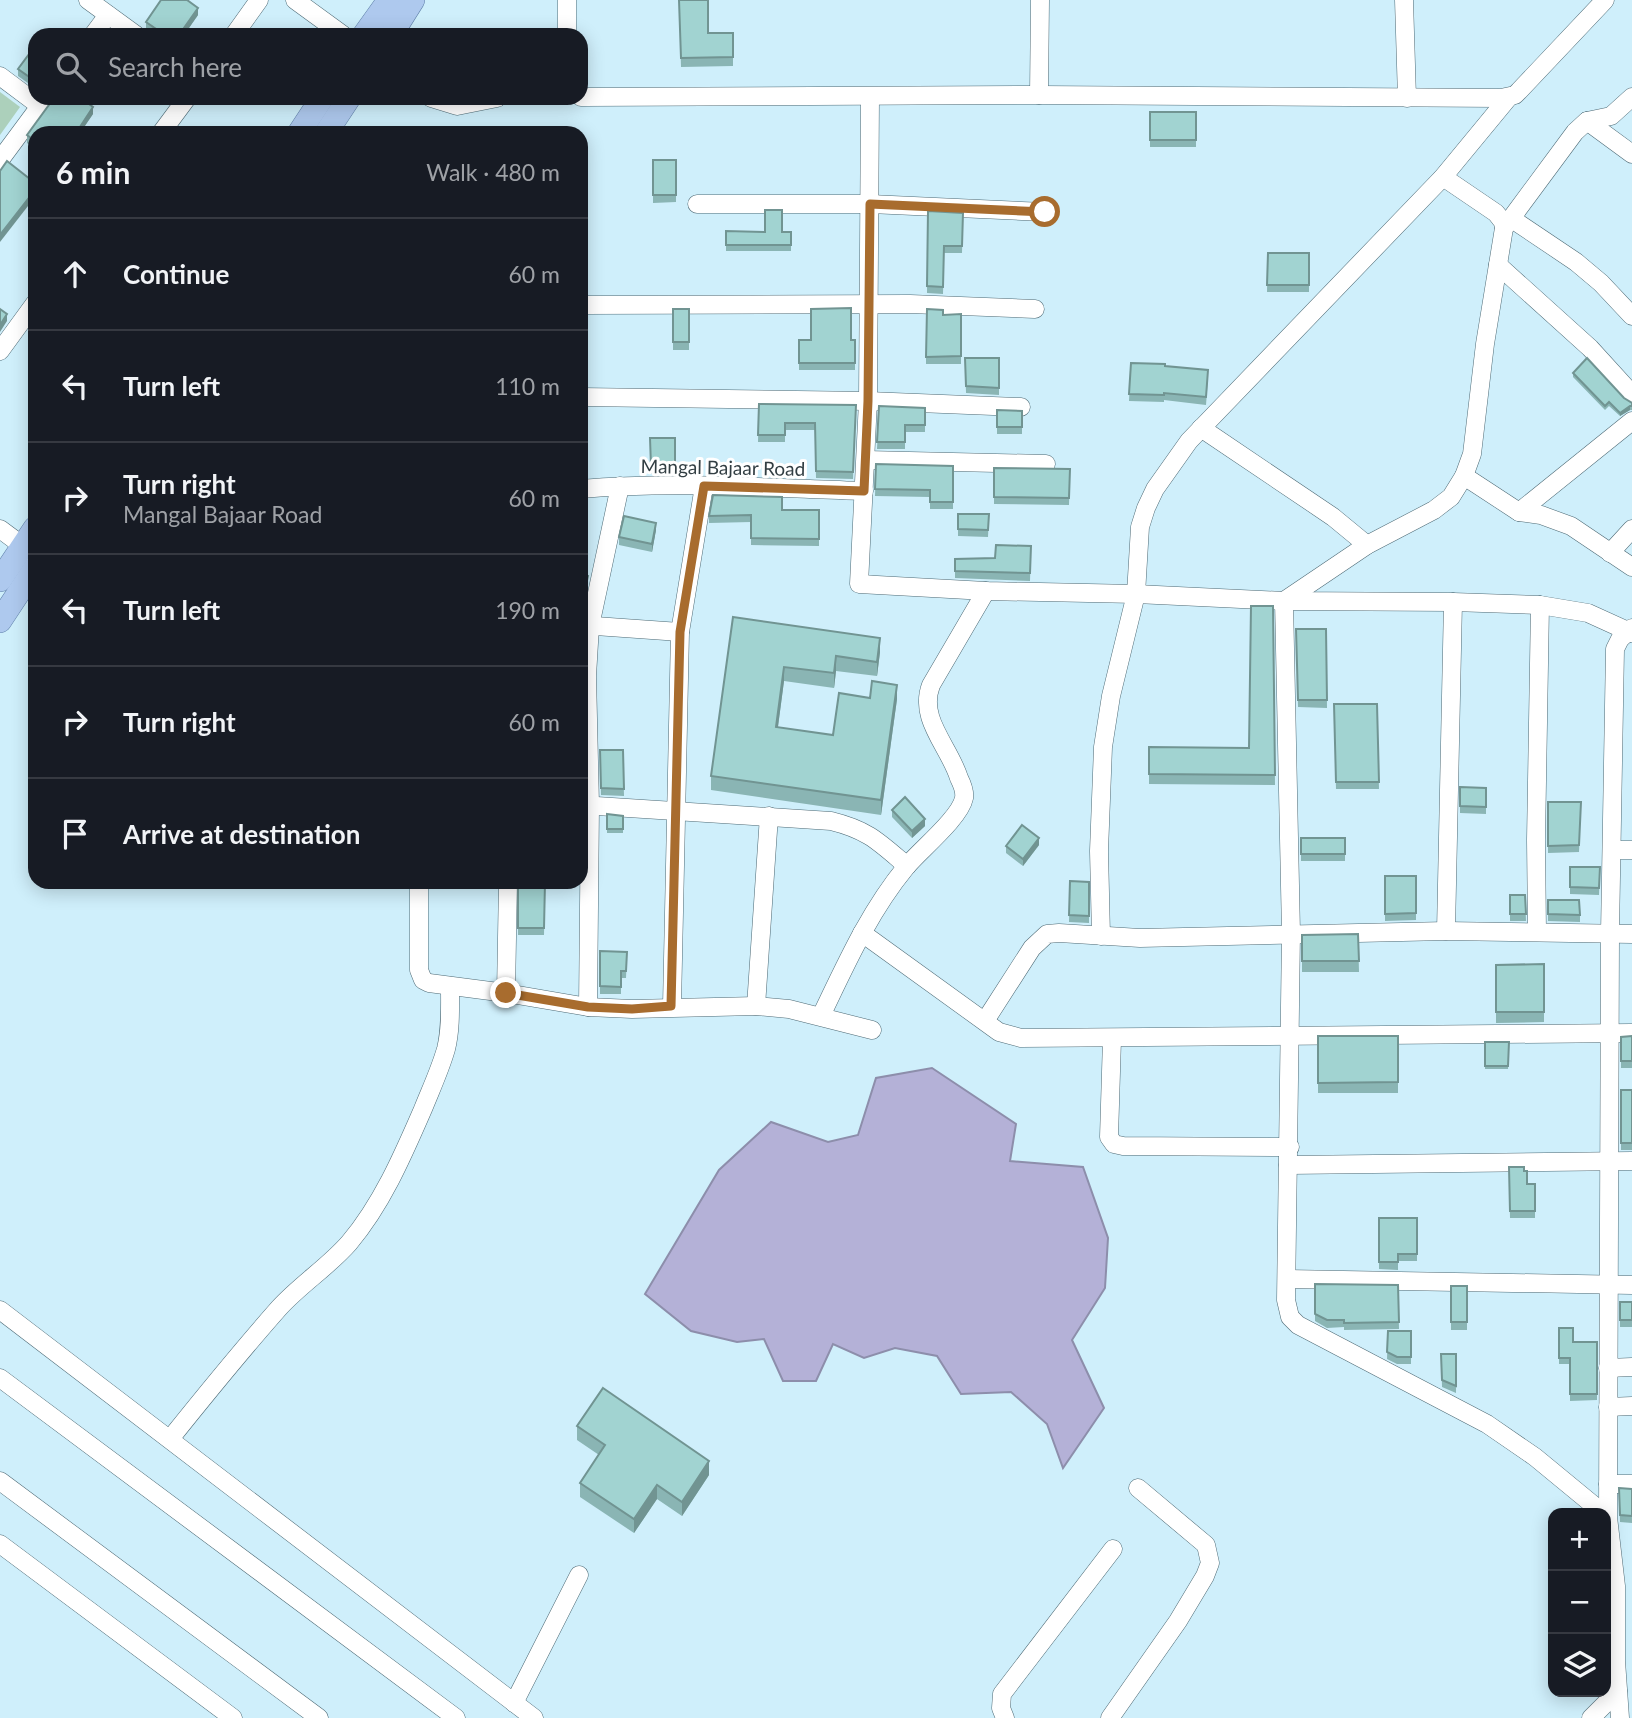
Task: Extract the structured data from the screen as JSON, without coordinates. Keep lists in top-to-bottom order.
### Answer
{
  "streets": {
    "street": ["Mangal Bajaar Road"]
  },
  "page": {
    "search": "Search here",
    "heading": ["6 min", "Walk · 480 m"],
    "list": [
      ["Continue", "60 m"],
      ["Turn left", "110 m"],
      ["Turn right", "Mangal Bajaar Road", "60 m"],
      ["Turn left", "190 m"],
      ["Turn right", "60 m"],
      "Arrive at destination"
    ],
    "map_buttons": ["+", "−"]
  }
}
